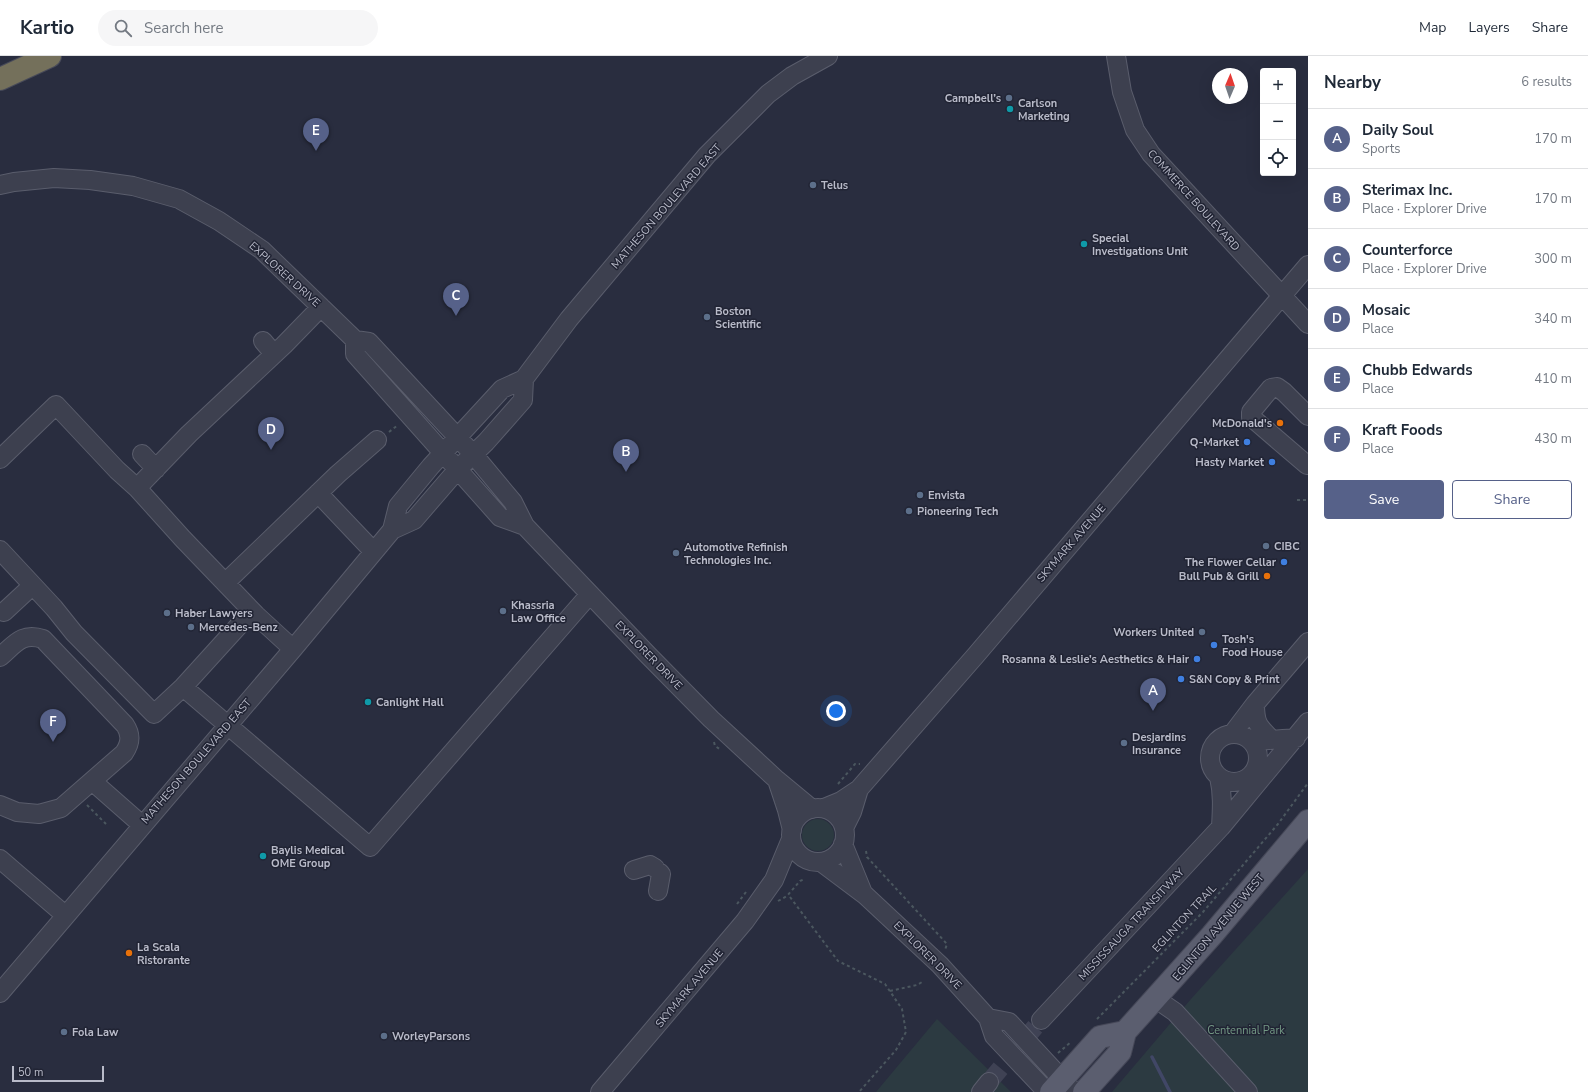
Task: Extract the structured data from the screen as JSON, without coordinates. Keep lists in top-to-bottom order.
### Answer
{
  "streets": {
    "main road": ["EGLINTON AVENUE WEST"],
    "street": [
      "COMMERCE BOULEVARD",
      "MATHESON BOULEVARD EAST",
      "EXPLORER DRIVE",
      "SKYMARK AVENUE",
      "MISSISSAUGA TRANSITWAY"
    ],
    "path": ["EGLINTON TRAIL"]
  },
  "crossings": [
    ["COMMERCE BOULEVARD", "SKYMARK AVENUE"],
    ["MATHESON BOULEVARD EAST", "EXPLORER DRIVE"],
    ["EXPLORER DRIVE", "SKYMARK AVENUE"]
  ],
  "parks": ["Centennial Park"],
  "places": [
    "Campbell’s",
    "Carlson Marketing",
    "Telus",
    "Special Investigations Unit",
    "Boston Scientific",
    "McDonald's",
    "Q-Market",
    "Hasty Market",
    "Envista",
    "Pioneering Tech",
    "CIBC",
    "Automotive Refinish Technologies Inc.",
    "The Flower Cellar",
    "Bull Pub & Grill",
    "Khassria Law Office",
    "Haber Lawyers",
    "Mercedes-Benz",
    "Workers United",
    "Tosh's Food House",
    "Rosanna & Leslie’s Aesthetics & Hair",
    "S&N Copy & Print",
    "Canlight Hall",
    "Desjardins Insurance",
    "Baylis Medical OME Group",
    "La Scala Ristorante",
    "Fola Law",
    "WorleyParsons"
  ],
  "scale_bar": "50 m",
  "north": "top",
  "page": {
    "header": "Kartio",
    "search": "Search here",
    "nav": ["Map", "Layers", "Share"],
    "heading": ["Nearby", "6 results"],
    "map_buttons": ["+", "−"],
    "list": [
      {
        "mark": "A",
        "name": "Daily Soul",
        "note": "Sports",
        "value": "170 m"
      },
      {
        "mark": "B",
        "name": "Sterimax Inc.",
        "note": "Place · Explorer Drive",
        "value": "170 m"
      },
      {
        "mark": "C",
        "name": "Counterforce",
        "note": "Place · Explorer Drive",
        "value": "300 m"
      },
      {
        "mark": "D",
        "name": "Mosaic",
        "note": "Place",
        "value": "340 m"
      },
      {
        "mark": "E",
        "name": "Chubb Edwards",
        "note": "Place",
        "value": "410 m"
      },
      {
        "mark": "F",
        "name": "Kraft Foods",
        "note": "Place",
        "value": "430 m"
      }
    ],
    "pins": [
      "E",
      "C",
      "D",
      "B",
      "A",
      "F"
    ],
    "buttons": ["Save", "Share"],
    "scale": "50 m"
  }
}
